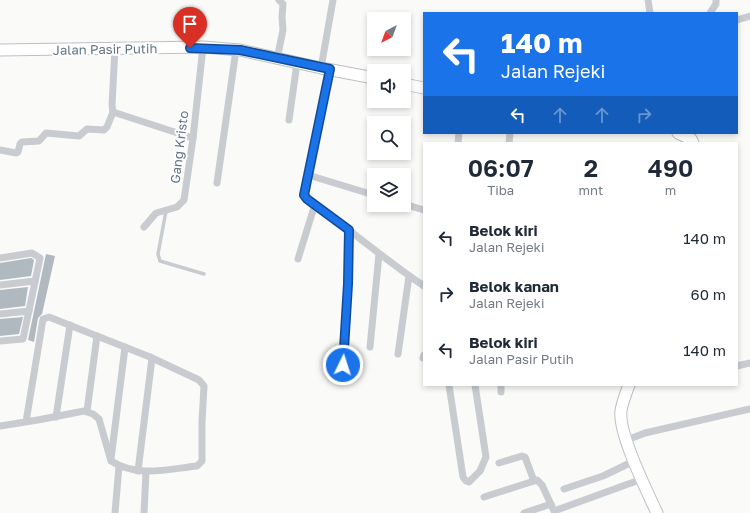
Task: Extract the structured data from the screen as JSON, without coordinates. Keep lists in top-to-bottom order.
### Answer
{
  "streets": {
    "highway": ["Jalan Pasir Putih"],
    "street": ["Gang Kristo"]
  },
  "crossings": [
    ["Jalan Pasir Putih", "Gang Kristo"]
  ],
  "north": "bottom left",
  "page": {
    "turn": ["140 m", "Jalan Rejeki"],
    "eta": [
      "06:07",
      "Tiba",
      "2",
      "mnt",
      "490",
      "m"
    ],
    "list": [
      {
        "name": "Belok kiri",
        "note": "Jalan Rejeki",
        "value": "140 m"
      },
      {
        "name": "Belok kanan",
        "note": "Jalan Rejeki",
        "value": "60 m"
      },
      {
        "name": "Belok kiri",
        "note": "Jalan Pasir Putih",
        "value": "140 m"
      }
    ]
  }
}
